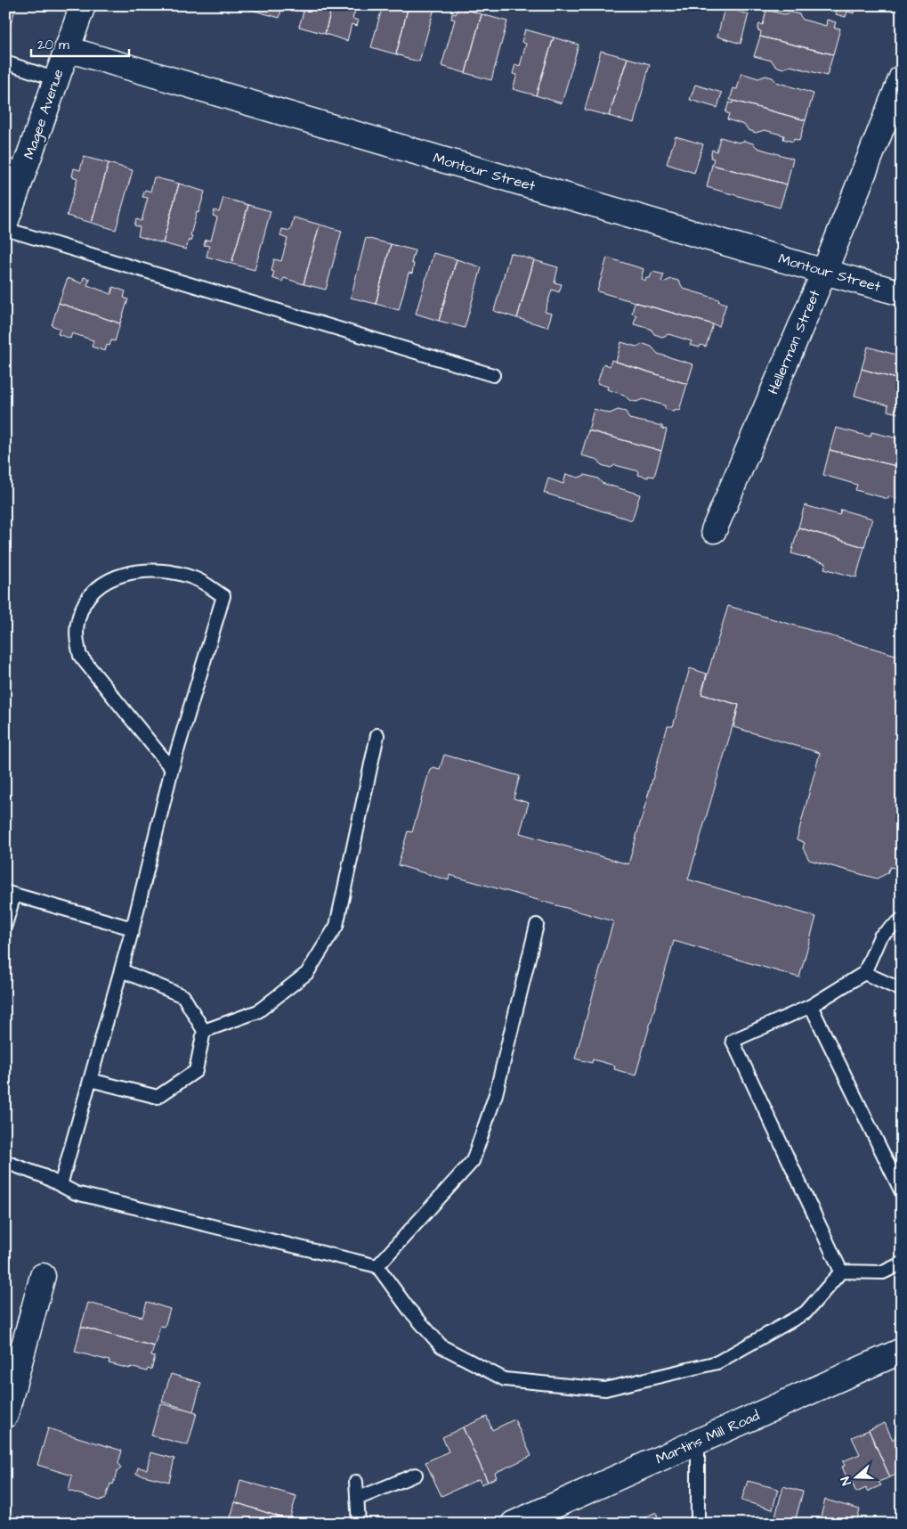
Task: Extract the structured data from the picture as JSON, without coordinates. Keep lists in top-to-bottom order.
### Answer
{
  "streets": {
    "street": [
      "Magee Avenue",
      "Montour Street",
      "Hellerman Street",
      "Martins Mill Road"
    ]
  },
  "crossings": [
    ["Magee Avenue", "Montour Street"],
    ["Montour Street", "Hellerman Street"]
  ],
  "scale_bar": "20 m",
  "north": "left"
}
